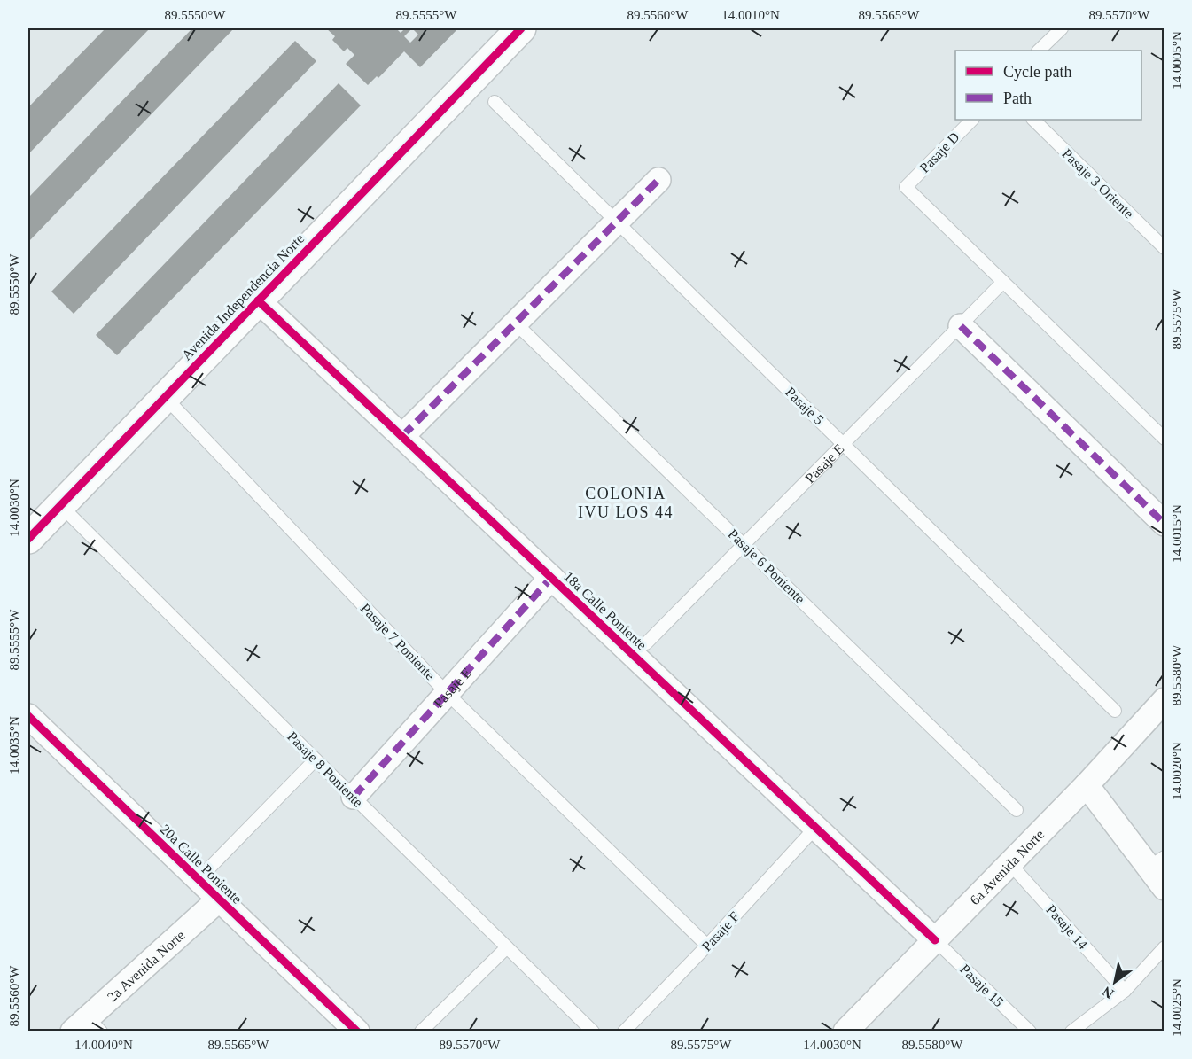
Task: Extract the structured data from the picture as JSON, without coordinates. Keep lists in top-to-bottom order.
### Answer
{
  "streets": {
    "street": [
      "Avenida Independencia Norte",
      "Pasaje E",
      "18a Calle Poniente",
      "20a Calle Poniente",
      "6a Avenida Norte",
      "2a Avenida Norte"
    ],
    "lane": [
      "Pasaje D",
      "Pasaje 3 Oriente",
      "Pasaje 5",
      "Pasaje 6 Poniente",
      "Pasaje 7 Poniente",
      "Pasaje 8 Poniente",
      "Pasaje 14",
      "Pasaje F",
      "Pasaje 15"
    ]
  },
  "crossings": [
    ["Pasaje D", "Pasaje E"],
    ["Avenida Independencia Norte", "18a Calle Poniente"],
    ["Avenida Independencia Norte", "Pasaje 7 Poniente"],
    ["Avenida Independencia Norte", "Pasaje 8 Poniente"],
    ["Pasaje 5", "Pasaje E"],
    ["Pasaje E", "Pasaje 6 Poniente"],
    ["Pasaje E", "18a Calle Poniente"],
    ["Pasaje E", "Pasaje 7 Poniente"],
    ["Pasaje E", "Pasaje 8 Poniente"],
    ["18a Calle Poniente", "6a Avenida Norte"],
    ["18a Calle Poniente", "Pasaje F"],
    ["18a Calle Poniente", "Pasaje 15"],
    ["Pasaje 7 Poniente", "Pasaje F"],
    ["20a Calle Poniente", "2a Avenida Norte"],
    ["6a Avenida Norte", "Pasaje 14"],
    ["6a Avenida Norte", "Pasaje 15"]
  ],
  "districts": ["COLONIA IVU LOS 44"],
  "legend": ["Cycle path", "Path"],
  "north": "bottom left",
  "coordinates": [
    "89.5550°W",
    "89.5555°W",
    "89.5560°W",
    "14.0010°N",
    "89.5565°W",
    "89.5570°W",
    "14.0005°N",
    "89.5575°W",
    "14.0030°N",
    "14.0015°N",
    "89.5580°W",
    "14.0035°N",
    "14.0020°N",
    "14.0025°N",
    "14.0040°N"
  ]
}
